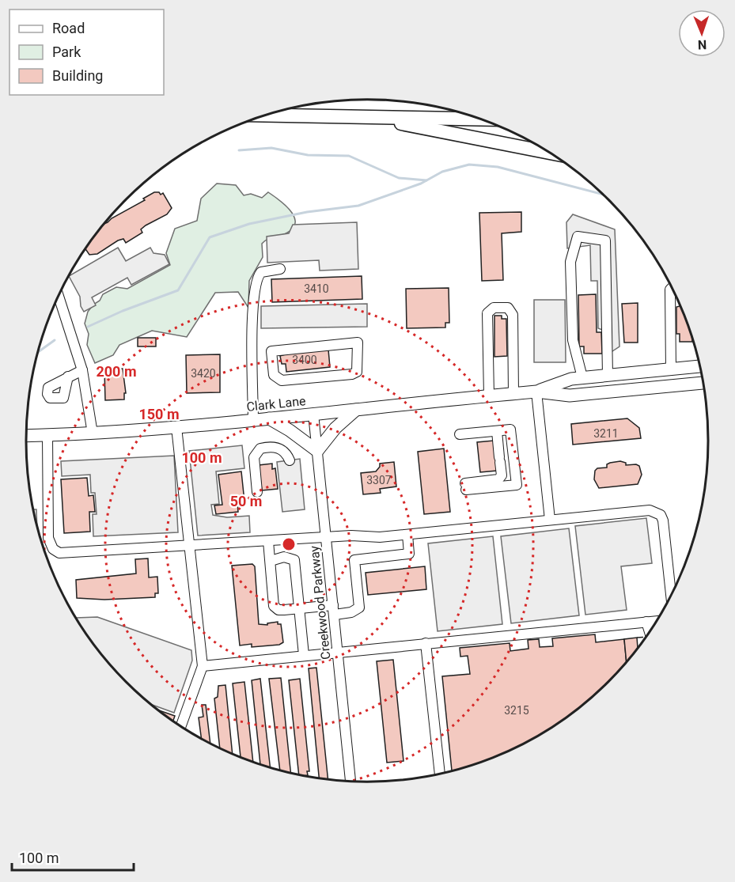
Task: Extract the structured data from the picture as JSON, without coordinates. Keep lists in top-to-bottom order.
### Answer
{
  "streets": {
    "main road": ["Clark Lane"],
    "street": ["Creekwood Parkway"]
  },
  "crossings": [
    ["Clark Lane", "Creekwood Parkway"]
  ],
  "house_numbers": [
    "3410",
    "3400",
    "3420",
    "3211",
    "3307",
    "3215"
  ],
  "legend": ["Road", "Park", "Building"],
  "scale_bar": "100 m",
  "north": "bottom",
  "rings": [
    "200 m",
    "150 m",
    "100 m",
    "50 m"
  ]
}
